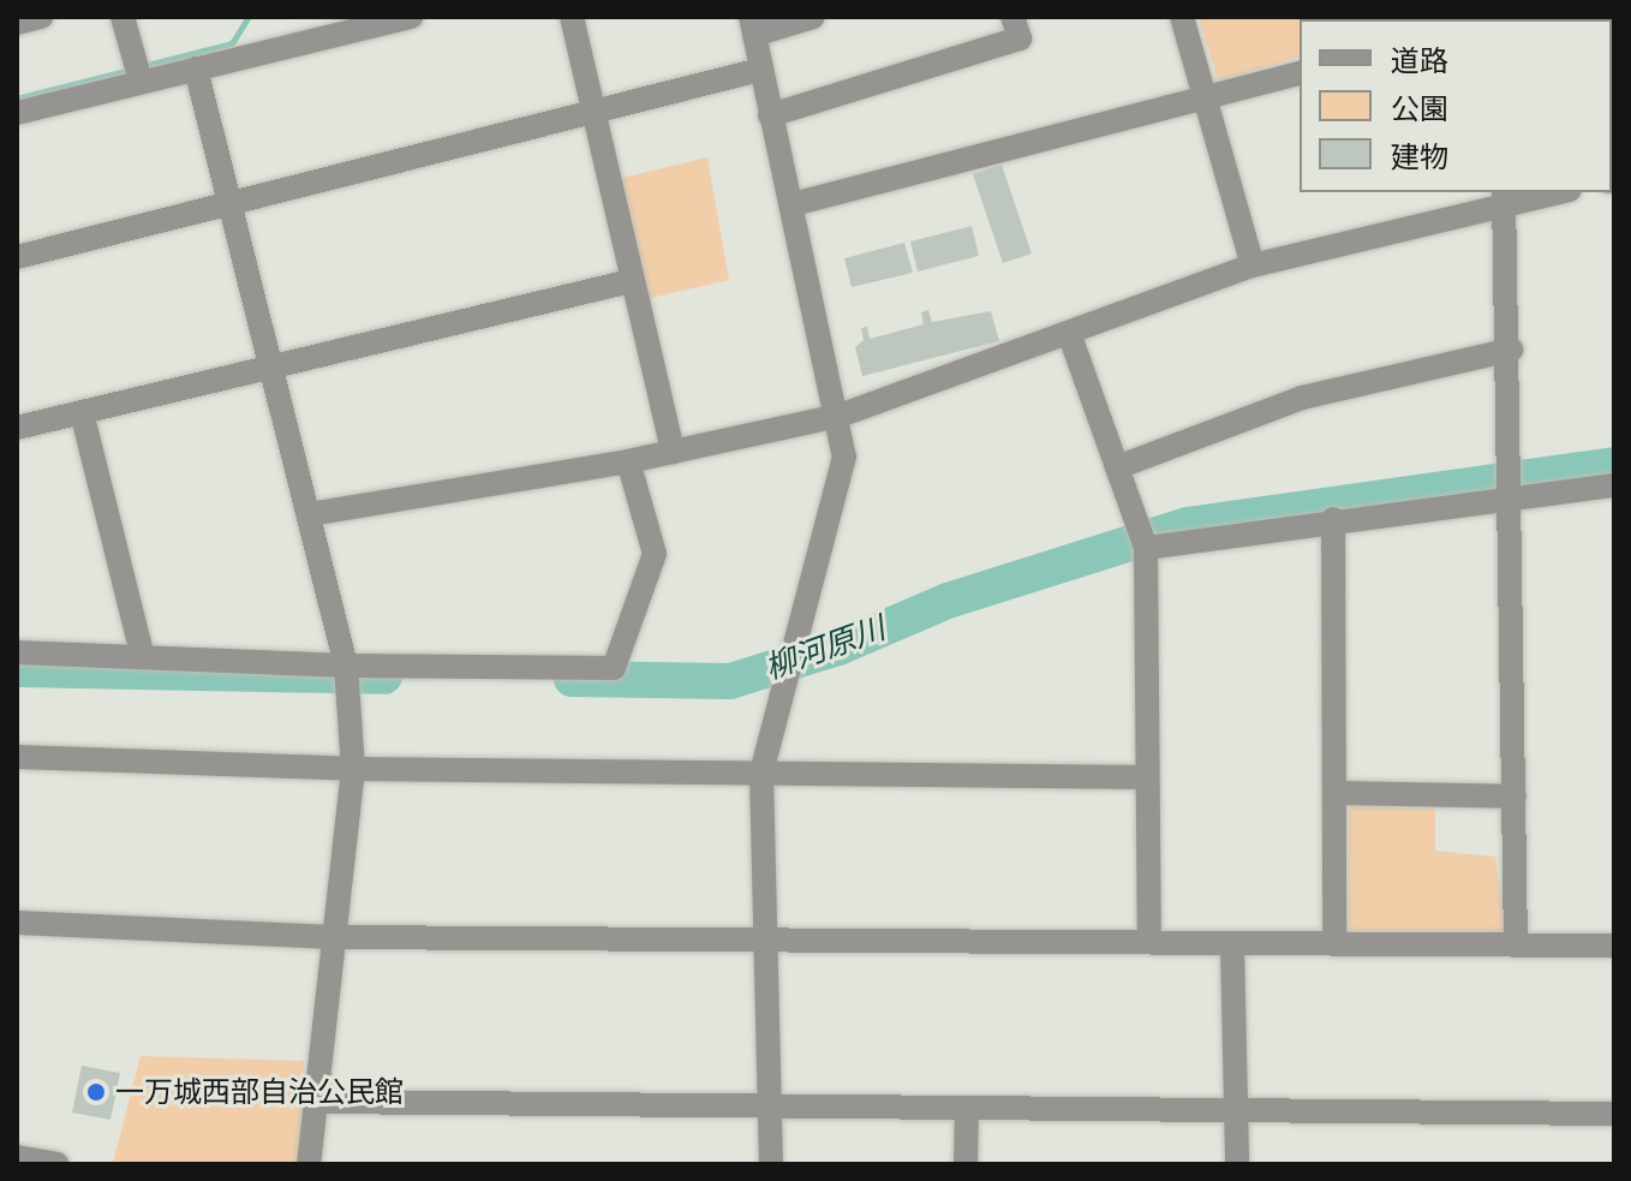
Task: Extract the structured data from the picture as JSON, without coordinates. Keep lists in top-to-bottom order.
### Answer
{
  "water": ["柳河原川"],
  "places": ["一万城西部自治公民館"],
  "legend": ["道路", "公園", "建物"]
}
